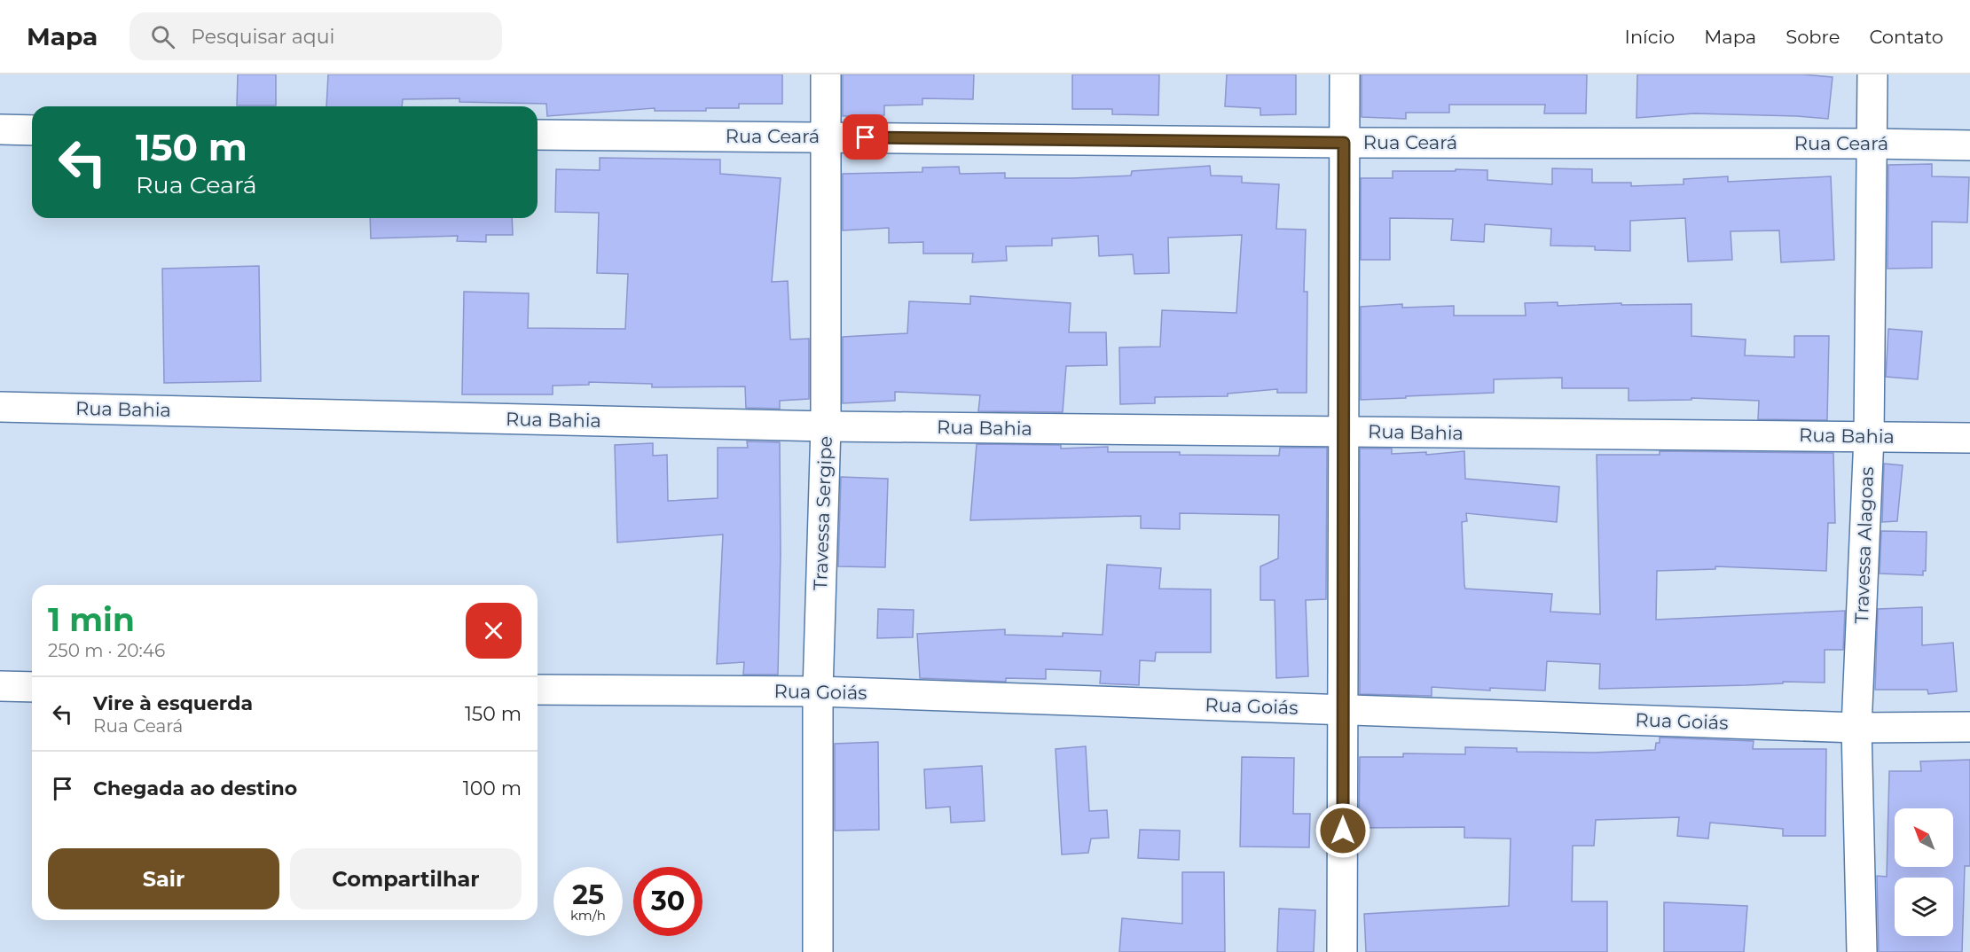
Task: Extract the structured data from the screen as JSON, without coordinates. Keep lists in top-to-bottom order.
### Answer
{
  "streets": {
    "street": [
      "Rua Ceará",
      "Rua Bahia",
      "Travessa Sergipe",
      "Travessa Alagoas",
      "Rua Goiás"
    ]
  },
  "crossings": [
    ["Rua Ceará", "Travessa Sergipe"],
    ["Rua Ceará", "Travessa Alagoas"],
    ["Rua Bahia", "Travessa Sergipe"],
    ["Rua Bahia", "Travessa Alagoas"],
    ["Travessa Sergipe", "Rua Goiás"],
    ["Travessa Alagoas", "Rua Goiás"]
  ],
  "north": "top left",
  "page": {
    "header": "Mapa",
    "search": "Pesquisar aqui",
    "nav": [
      "Início",
      "Mapa",
      "Sobre",
      "Contato"
    ],
    "turn": ["150 m", "Rua Ceará"],
    "heading": ["1 min", "250 m · 20:46"],
    "list": [
      {
        "name": "Vire à esquerda",
        "note": "Rua Ceará",
        "value": "150 m"
      },
      {
        "name": "Chegada ao destino",
        "value": "100 m"
      }
    ],
    "buttons": ["Sair", "Compartilhar"],
    "speed": "25 km/h",
    "limit": "30"
  }
}
